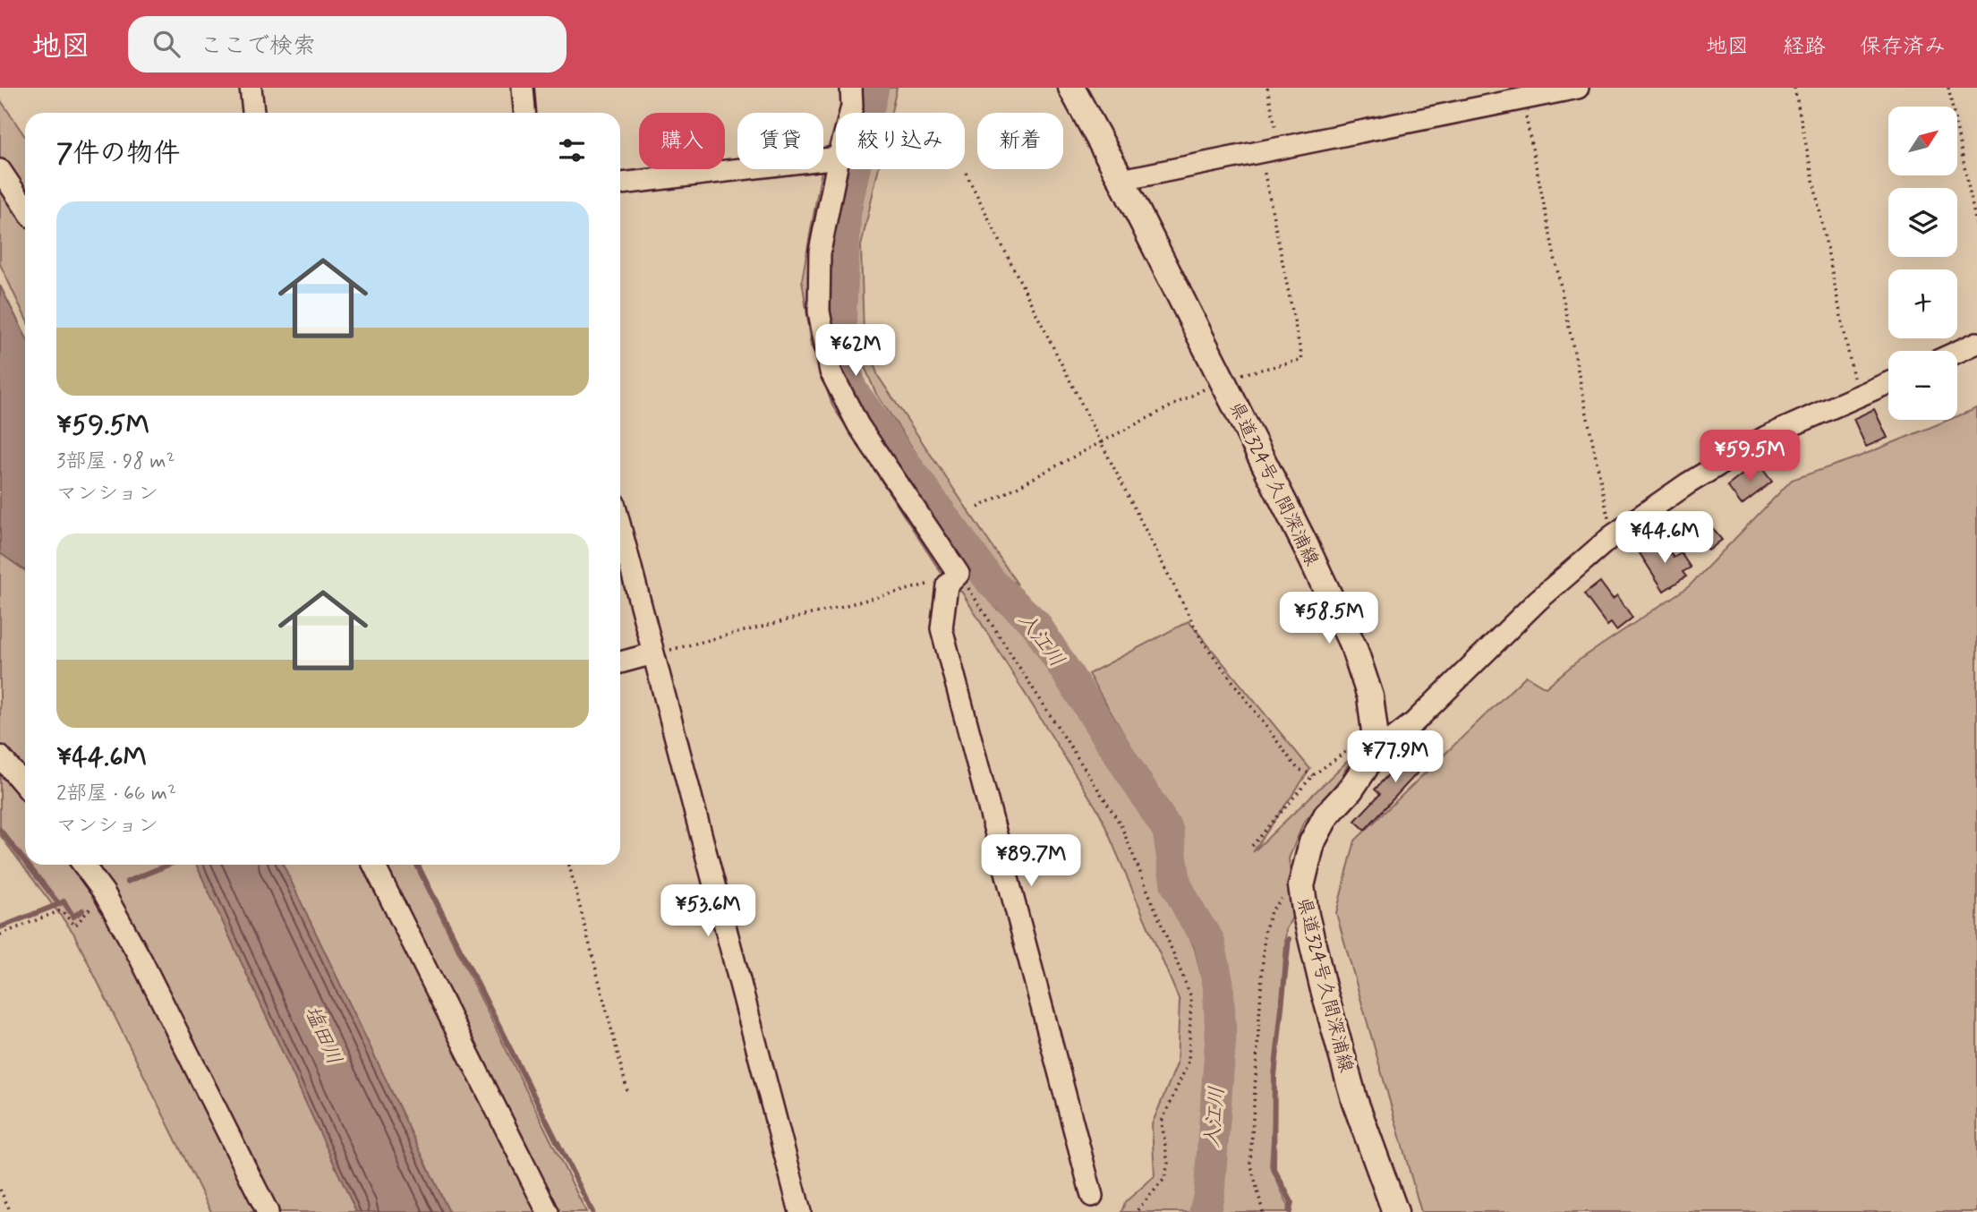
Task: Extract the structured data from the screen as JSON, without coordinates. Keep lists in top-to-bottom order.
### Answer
{
  "streets": {
    "main road": ["県道324号久間深浦線"]
  },
  "water": ["入江川", "塩田川"],
  "north": "top right",
  "page": {
    "header": "地図",
    "search": "ここで検索",
    "nav": ["地図", "経路", "保存済み"],
    "map_buttons": ["+", "−"],
    "chip": [
      "購入",
      "賃貸",
      "絞り込み",
      "新着"
    ],
    "heading": "7件の物件",
    "list": [
      {
        "name": "¥59.5M",
        "note": "3部屋 · 98 m² · マンション"
      },
      {
        "name": "¥44.6M",
        "note": "2部屋 · 66 m² · マンション"
      }
    ],
    "price": [
      "¥62M",
      "¥59.5M",
      "¥44.6M",
      "¥58.5M",
      "¥77.9M",
      "¥89.7M",
      "¥53.6M"
    ]
  }
}
